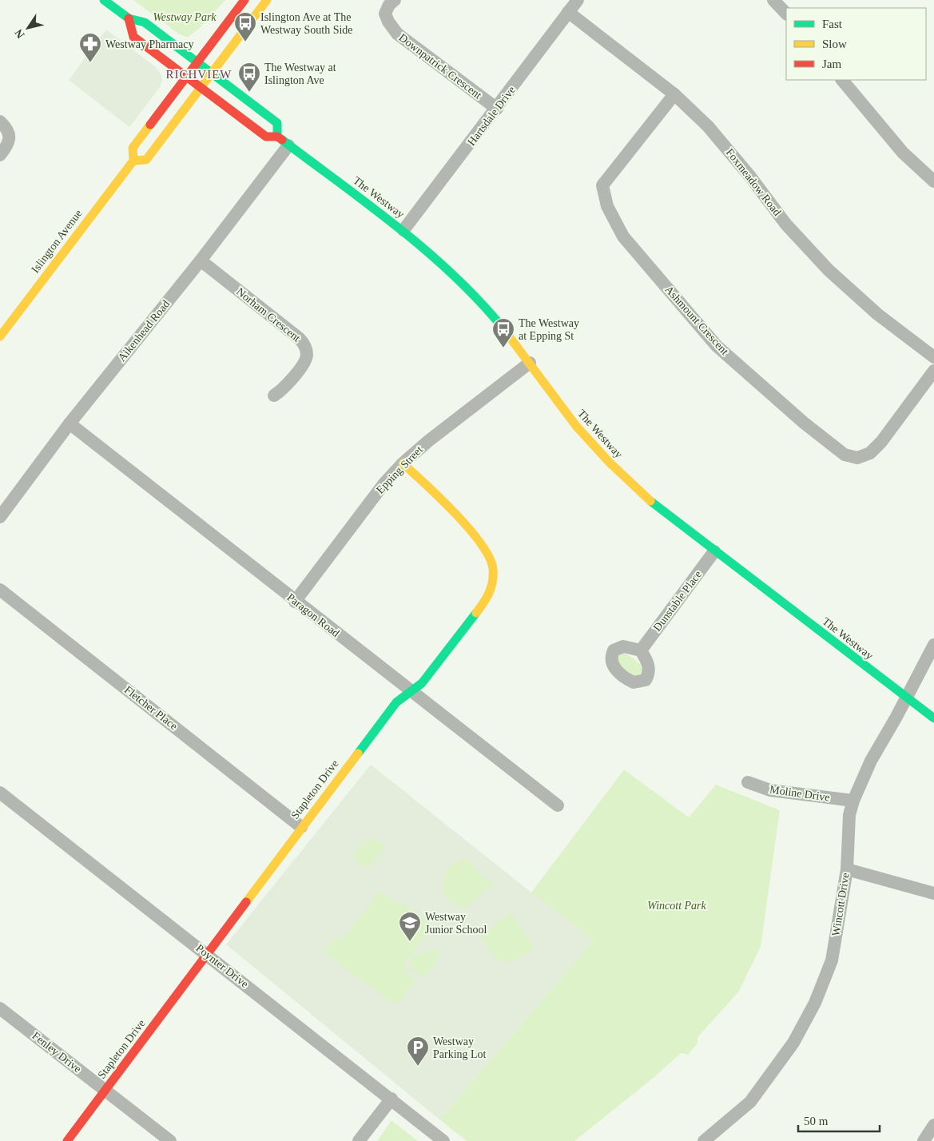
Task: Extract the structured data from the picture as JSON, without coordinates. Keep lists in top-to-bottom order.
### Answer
{
  "streets": {
    "main road": ["The Westway", "Islington Avenue", "Stapleton Drive"],
    "street": [
      "Downpatrick Crescent",
      "Hartsdale Drive",
      "Foxmeadow Road",
      "Norham Crescent",
      "Ashmount Crescent",
      "Aikenhead Road",
      "Epping Street",
      "Dunstable Place",
      "Paragon Road",
      "Fletcher Place",
      "Moline Drive",
      "Wincott Drive",
      "Poynter Drive",
      "Fenley Drive"
    ]
  },
  "crossings": [
    ["Downpatrick Crescent", "Hartsdale Drive"],
    ["Hartsdale Drive", "Foxmeadow Road"],
    ["Hartsdale Drive", "The Westway"],
    ["Foxmeadow Road", "Ashmount Crescent"],
    ["The Westway", "Islington Avenue"],
    ["The Westway", "Aikenhead Road"],
    ["The Westway", "Epping Street"],
    ["The Westway", "Dunstable Place"],
    ["The Westway", "Wincott Drive"],
    ["Norham Crescent", "Aikenhead Road"],
    ["Aikenhead Road", "Paragon Road"],
    ["Epping Street", "Paragon Road"],
    ["Epping Street", "Stapleton Drive"],
    ["Paragon Road", "Stapleton Drive"],
    ["Fletcher Place", "Stapleton Drive"],
    ["Stapleton Drive", "Poynter Drive"],
    ["Stapleton Drive", "Fenley Drive"],
    ["Moline Drive", "Wincott Drive"]
  ],
  "districts": ["RICHVIEW"],
  "parks": ["Westway Park", "Wincott Park"],
  "places": {
    "bus stop": ["Islington Ave at The Westway South Side", "The Westway at Islington Ave", "The Westway at Epping St"],
    "pharmacy": ["Westway Pharmacy"],
    "school or university": ["Westway Junior School"],
    "parking": ["Westway Parking Lot"]
  },
  "legend": ["Fast", "Slow", "Jam"],
  "scale_bar": "50 m",
  "north": "bottom left"
}
